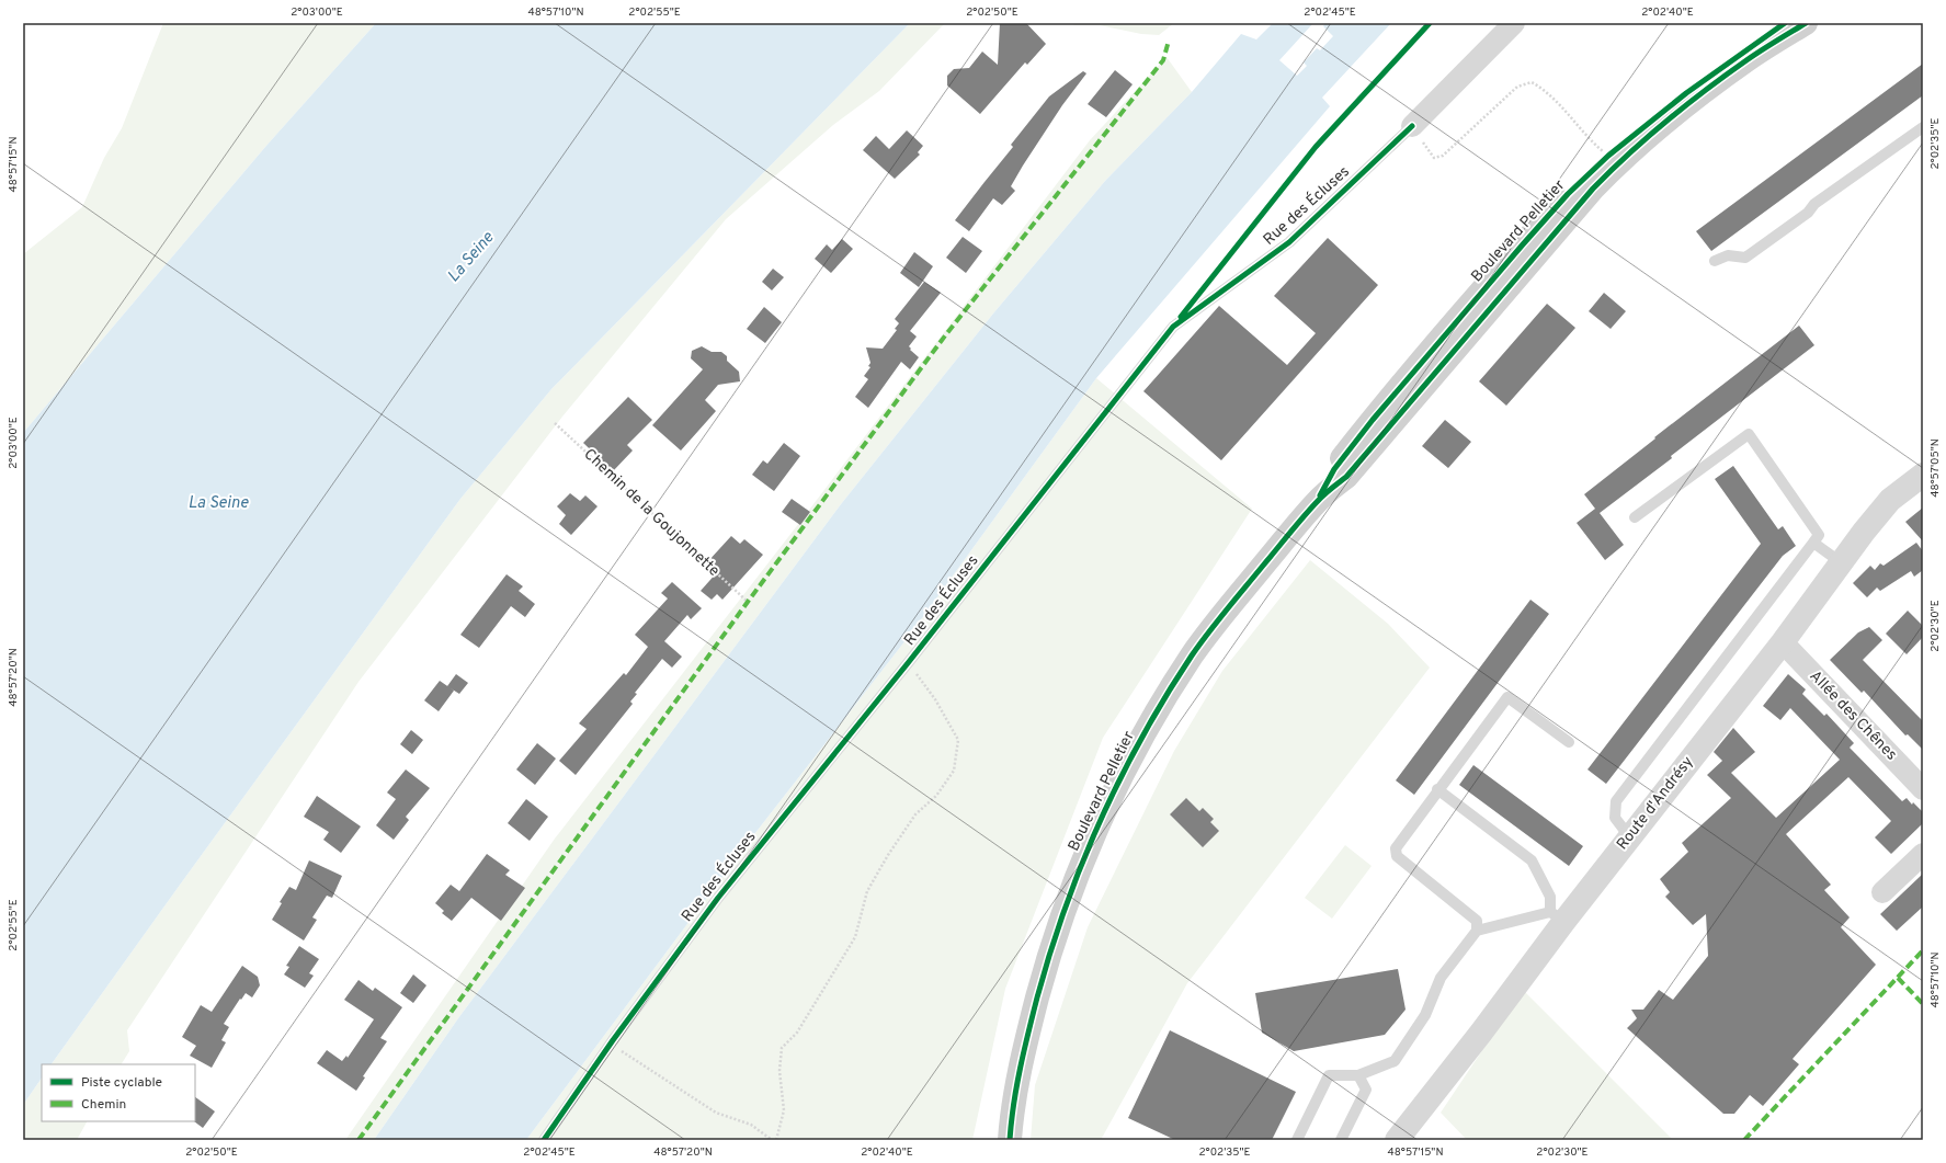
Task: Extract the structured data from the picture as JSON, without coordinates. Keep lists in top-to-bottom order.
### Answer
{
  "streets": {
    "main road": ["Boulevard Pelletier"],
    "street": ["Rue des Écluses", "Allée des Chênes", "Route d'Andrésy"],
    "path": ["Chemin de la Goujonnette"]
  },
  "crossings": [
    ["Allée des Chênes", "Route d'Andrésy"]
  ],
  "water": ["La Seine"],
  "legend": ["Piste cyclable", "Chemin"],
  "coordinates": [
    "2°03'00\"E",
    "48°57'10\"N",
    "2°02'55\"E",
    "2°02'50\"E",
    "2°02'45\"E",
    "2°02'40\"E",
    "2°02'35\"E",
    "48°57'15\"N",
    "48°57'05\"N",
    "2°02'30\"E",
    "48°57'20\"N"
  ]
}
